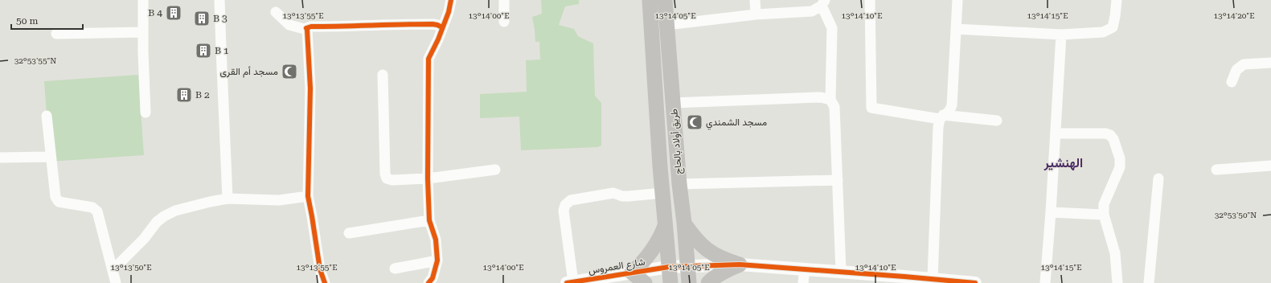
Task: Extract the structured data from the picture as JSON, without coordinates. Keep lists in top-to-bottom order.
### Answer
{
  "streets": {
    "main road": ["طريق أولاد بالحاج"],
    "street": ["شارع العمروس"]
  },
  "crossings": [
    ["طريق أولاد بالحاج", "شارع العمروس"]
  ],
  "districts": ["الهنشير"],
  "places": {
    "building": [
      "B 4",
      "B 3",
      "B 1",
      "B 2"
    ],
    "mosque": ["مسجد أم القرى", "مسجد الشمندي"]
  },
  "scale_bar": "50 m",
  "coordinates": [
    "13°13'55\"E",
    "13°14'00\"E",
    "13°14'05\"E",
    "13°14'10\"E",
    "13°14'15\"E",
    "13°14'20\"E",
    "32°53'55\"N",
    "32°53'50\"N",
    "13°13'50\"E"
  ]
}
